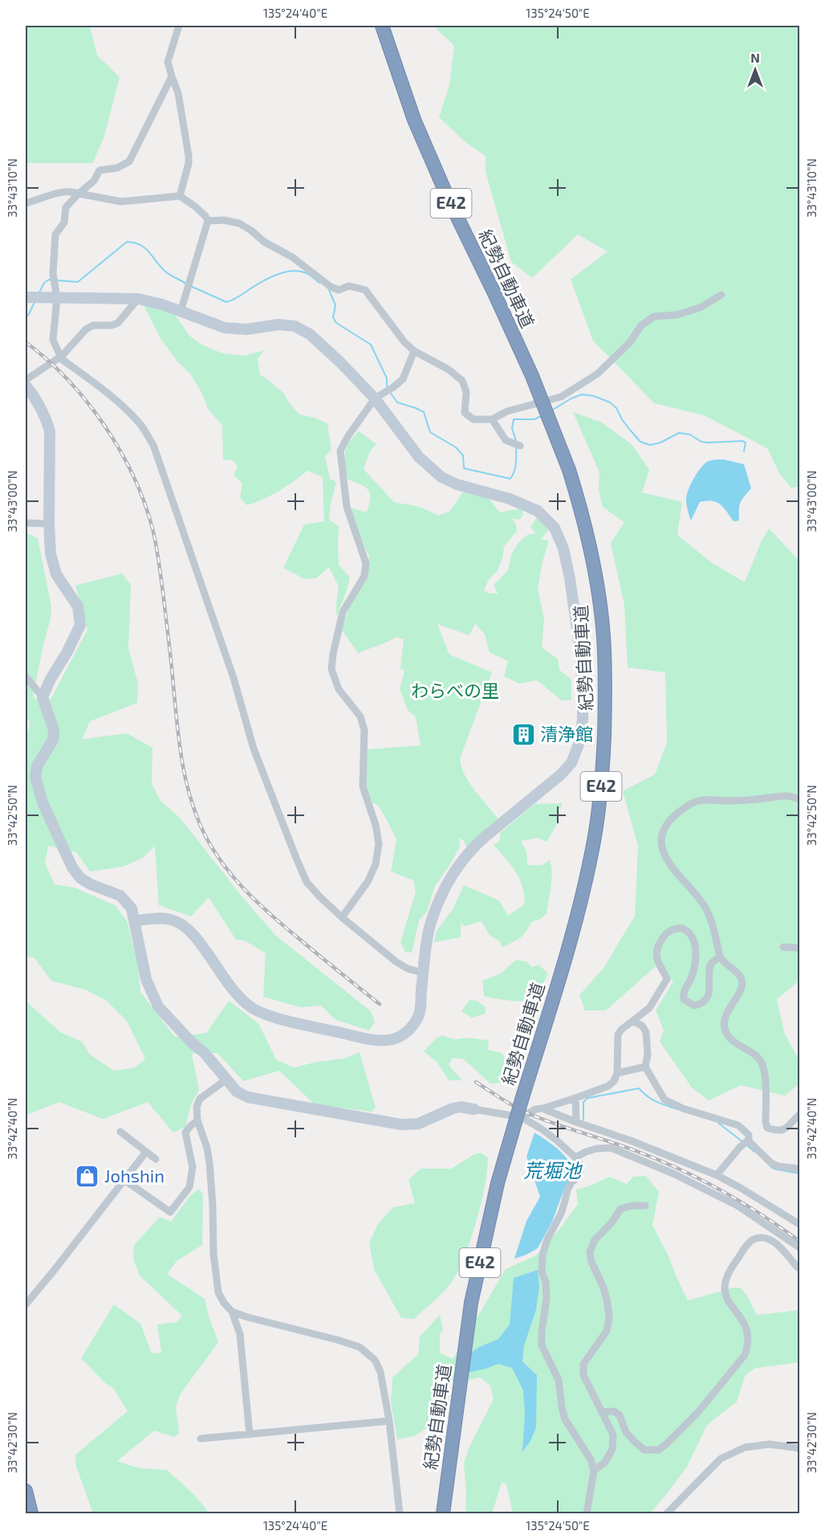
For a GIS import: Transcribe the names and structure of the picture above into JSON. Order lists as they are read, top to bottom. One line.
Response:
{"streets":{"highway":["E42","紀勢自動車道"]},"water":["荒堀池"],"parks":["わらべの里"],"places":{"building":["清浄館"],"shop":["Johshin"]},"north":"top","coordinates":["135°24'40\"E","135°24'50\"E","33°43'10\"N","33°43'00\"N","33°42'50\"N","33°42'40\"N","33°42'30\"N"]}
